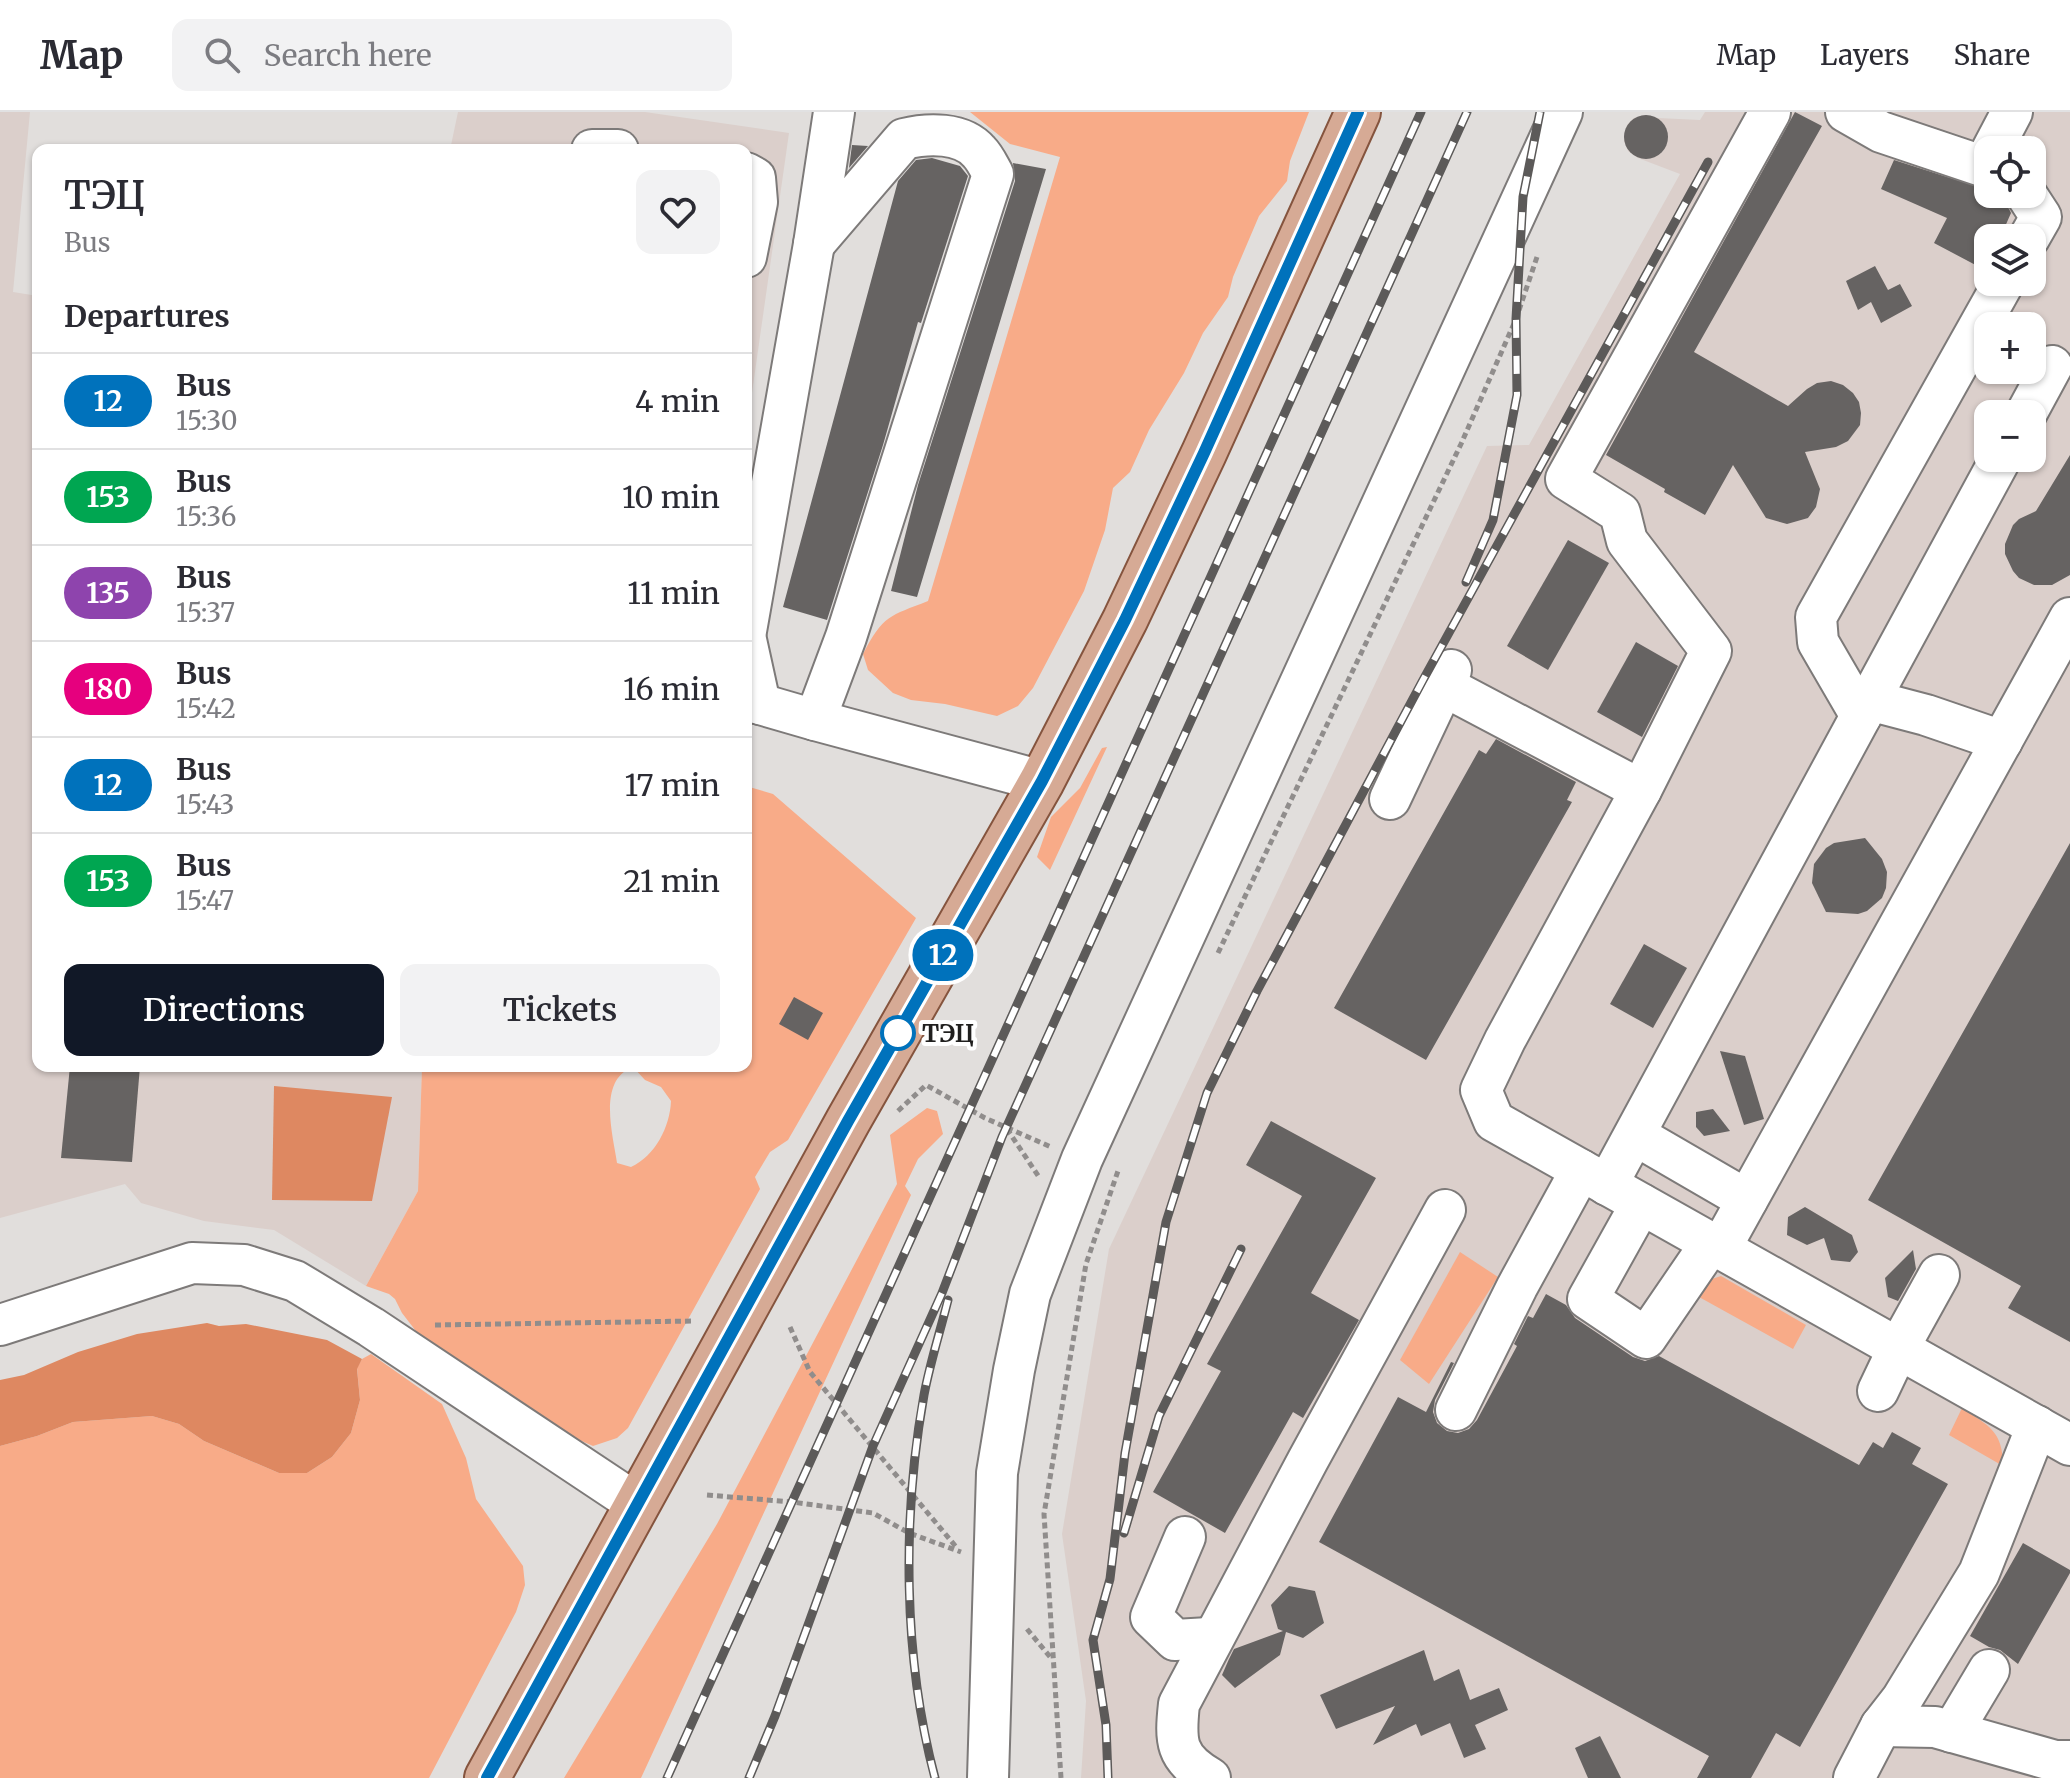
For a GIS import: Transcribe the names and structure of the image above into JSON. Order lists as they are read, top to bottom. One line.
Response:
{"places":["ТЭЦ"],"lines":["bus line 12"],"page":{"header":"Map","search":"Search here","nav":["Map","Layers","Share"],"on_map":"12","map_buttons":["+","−"],"heading":[["ТЭЦ","Bus"],"Departures"],"list":[{"mark":"12","name":"Bus","note":"15:30","value":"4 min"},{"mark":"153","name":"Bus","note":"15:36","value":"10 min"},{"mark":"135","name":"Bus","note":"15:37","value":"11 min"},{"mark":"180","name":"Bus","note":"15:42","value":"16 min"},{"mark":"12","name":"Bus","note":"15:43","value":"17 min"},{"mark":"153","name":"Bus","note":"15:47","value":"21 min"}],"buttons":["Directions","Tickets"]}}
